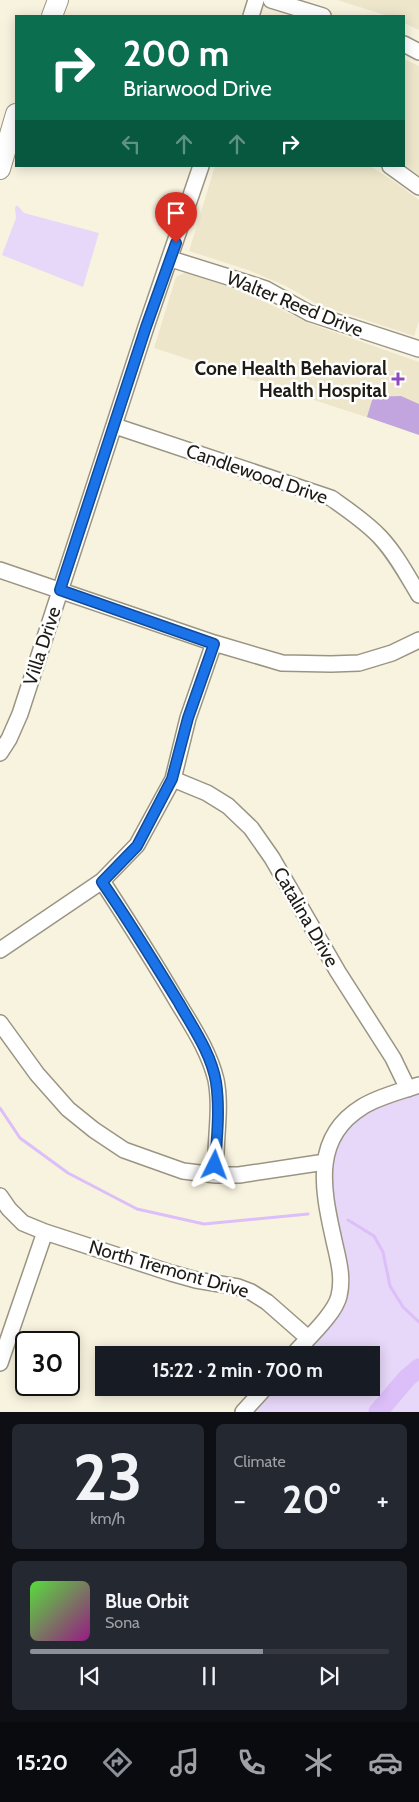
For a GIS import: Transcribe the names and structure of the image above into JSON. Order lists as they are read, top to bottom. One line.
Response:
{"streets":{"street":["Walter Reed Drive","Candlewood Drive","Villa Drive","Catalina Drive","North Tremont Drive"]},"crossings":[["Walter Reed Drive","Villa Drive"],["Candlewood Drive","Villa Drive"]],"places":{"health":["Cone Health Behavioral Health Hospital"]},"page":{"turn":["200 m","Briarwood Drive"],"limit":"30","trip":"15:22 · 2 min · 700 m","tile":[["23","km/h"],"Climate"],"heat":["−","20°","+"],"song":["Blue Orbit","Sona"],"tabs":"15:20"}}
